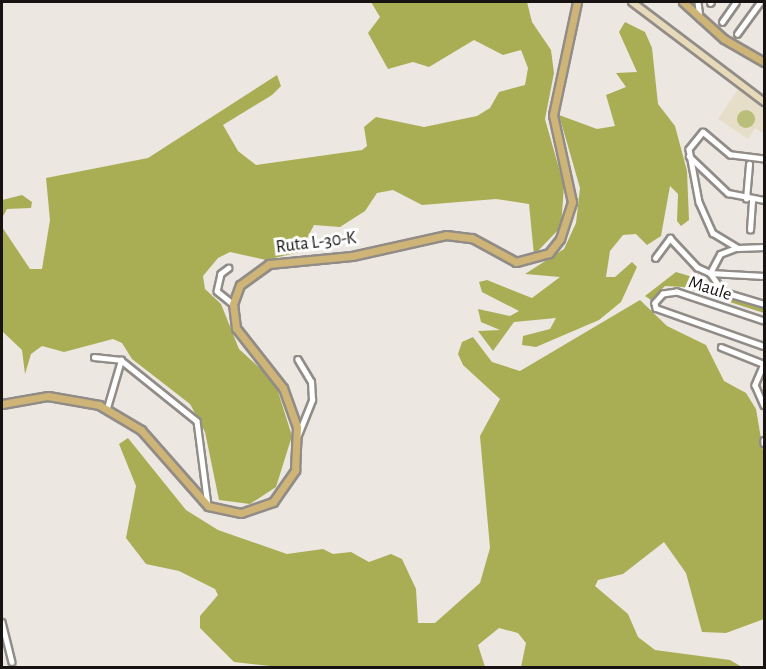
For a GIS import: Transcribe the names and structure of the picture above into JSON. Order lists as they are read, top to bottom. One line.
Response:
{"streets":{"main road":["Ruta L-30-K"],"street":["Maule"]}}
